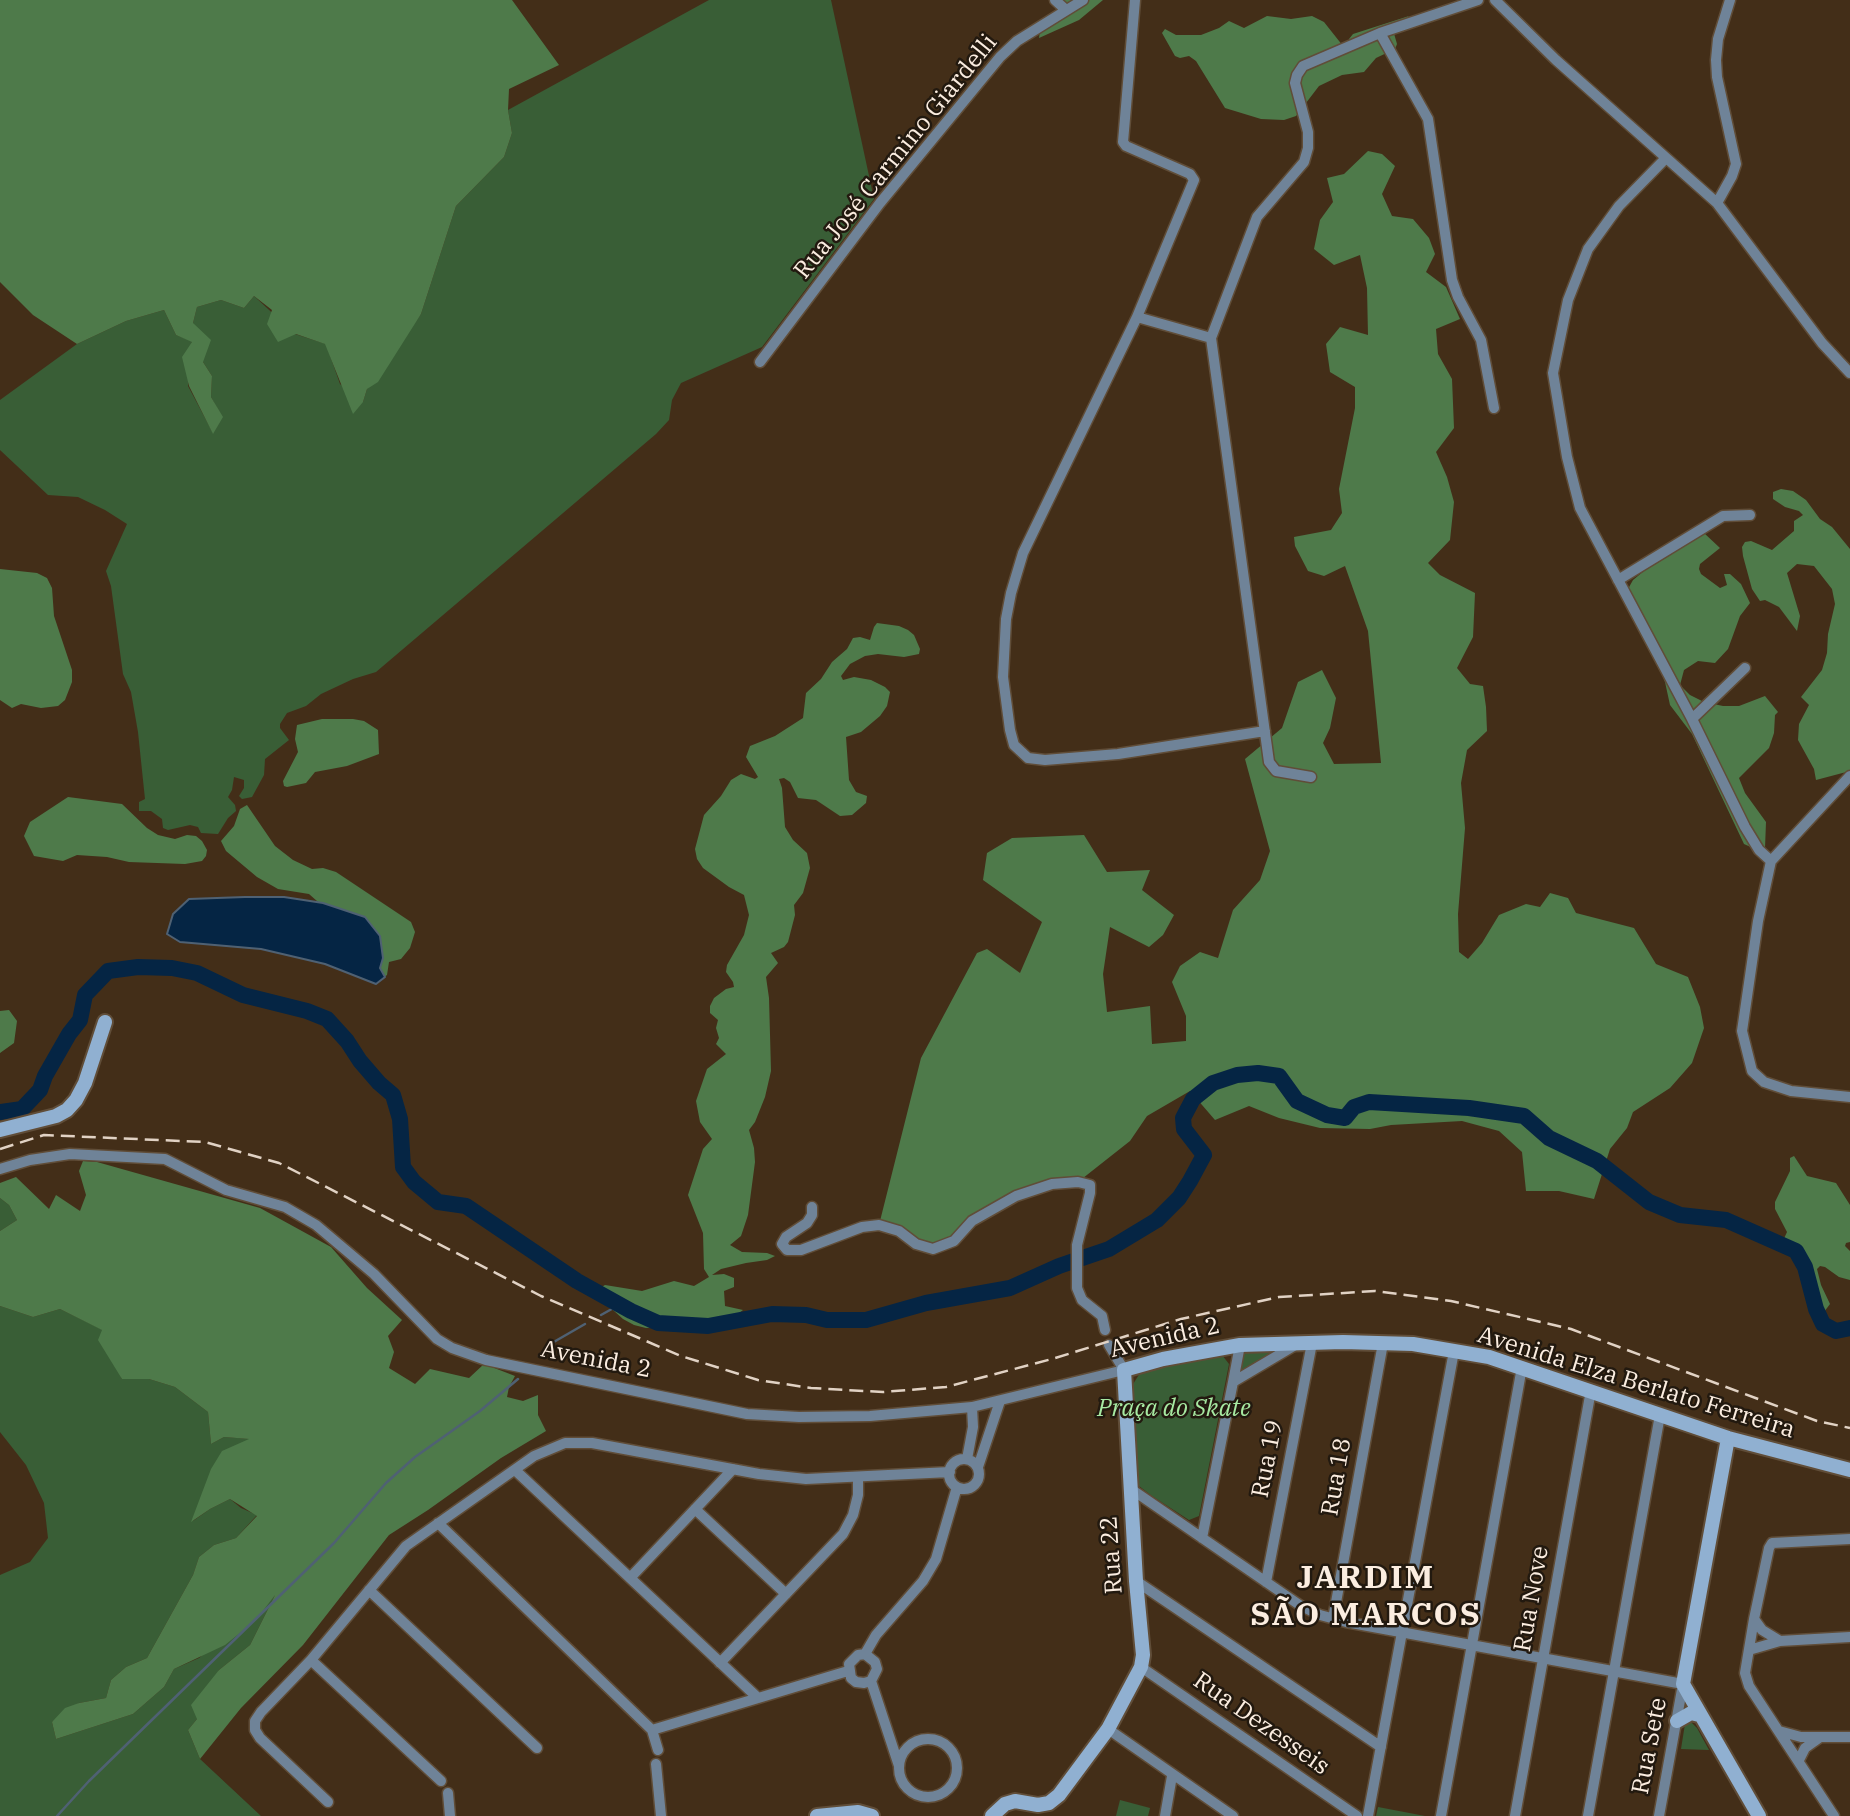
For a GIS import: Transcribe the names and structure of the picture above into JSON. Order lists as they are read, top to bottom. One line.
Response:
{"streets":{"street":["Rua José Carmino Giardelli","Avenida 2","Avenida Elza Berlato Ferreira","Rua 19","Rua 18","Rua 22","Rua Nove","Rua Dezesseis","Rua Sete"]},"crossings":[["Avenida 2","Avenida Elza Berlato Ferreira"],["Avenida 2","Rua 22"],["Avenida Elza Berlato Ferreira","Rua 19"],["Avenida Elza Berlato Ferreira","Rua 18"],["Avenida Elza Berlato Ferreira","Rua Nove"],["Rua 22","Rua Dezesseis"]],"districts":["JARDIM SÃO MARCOS"],"parks":["Praça do Skate"]}
